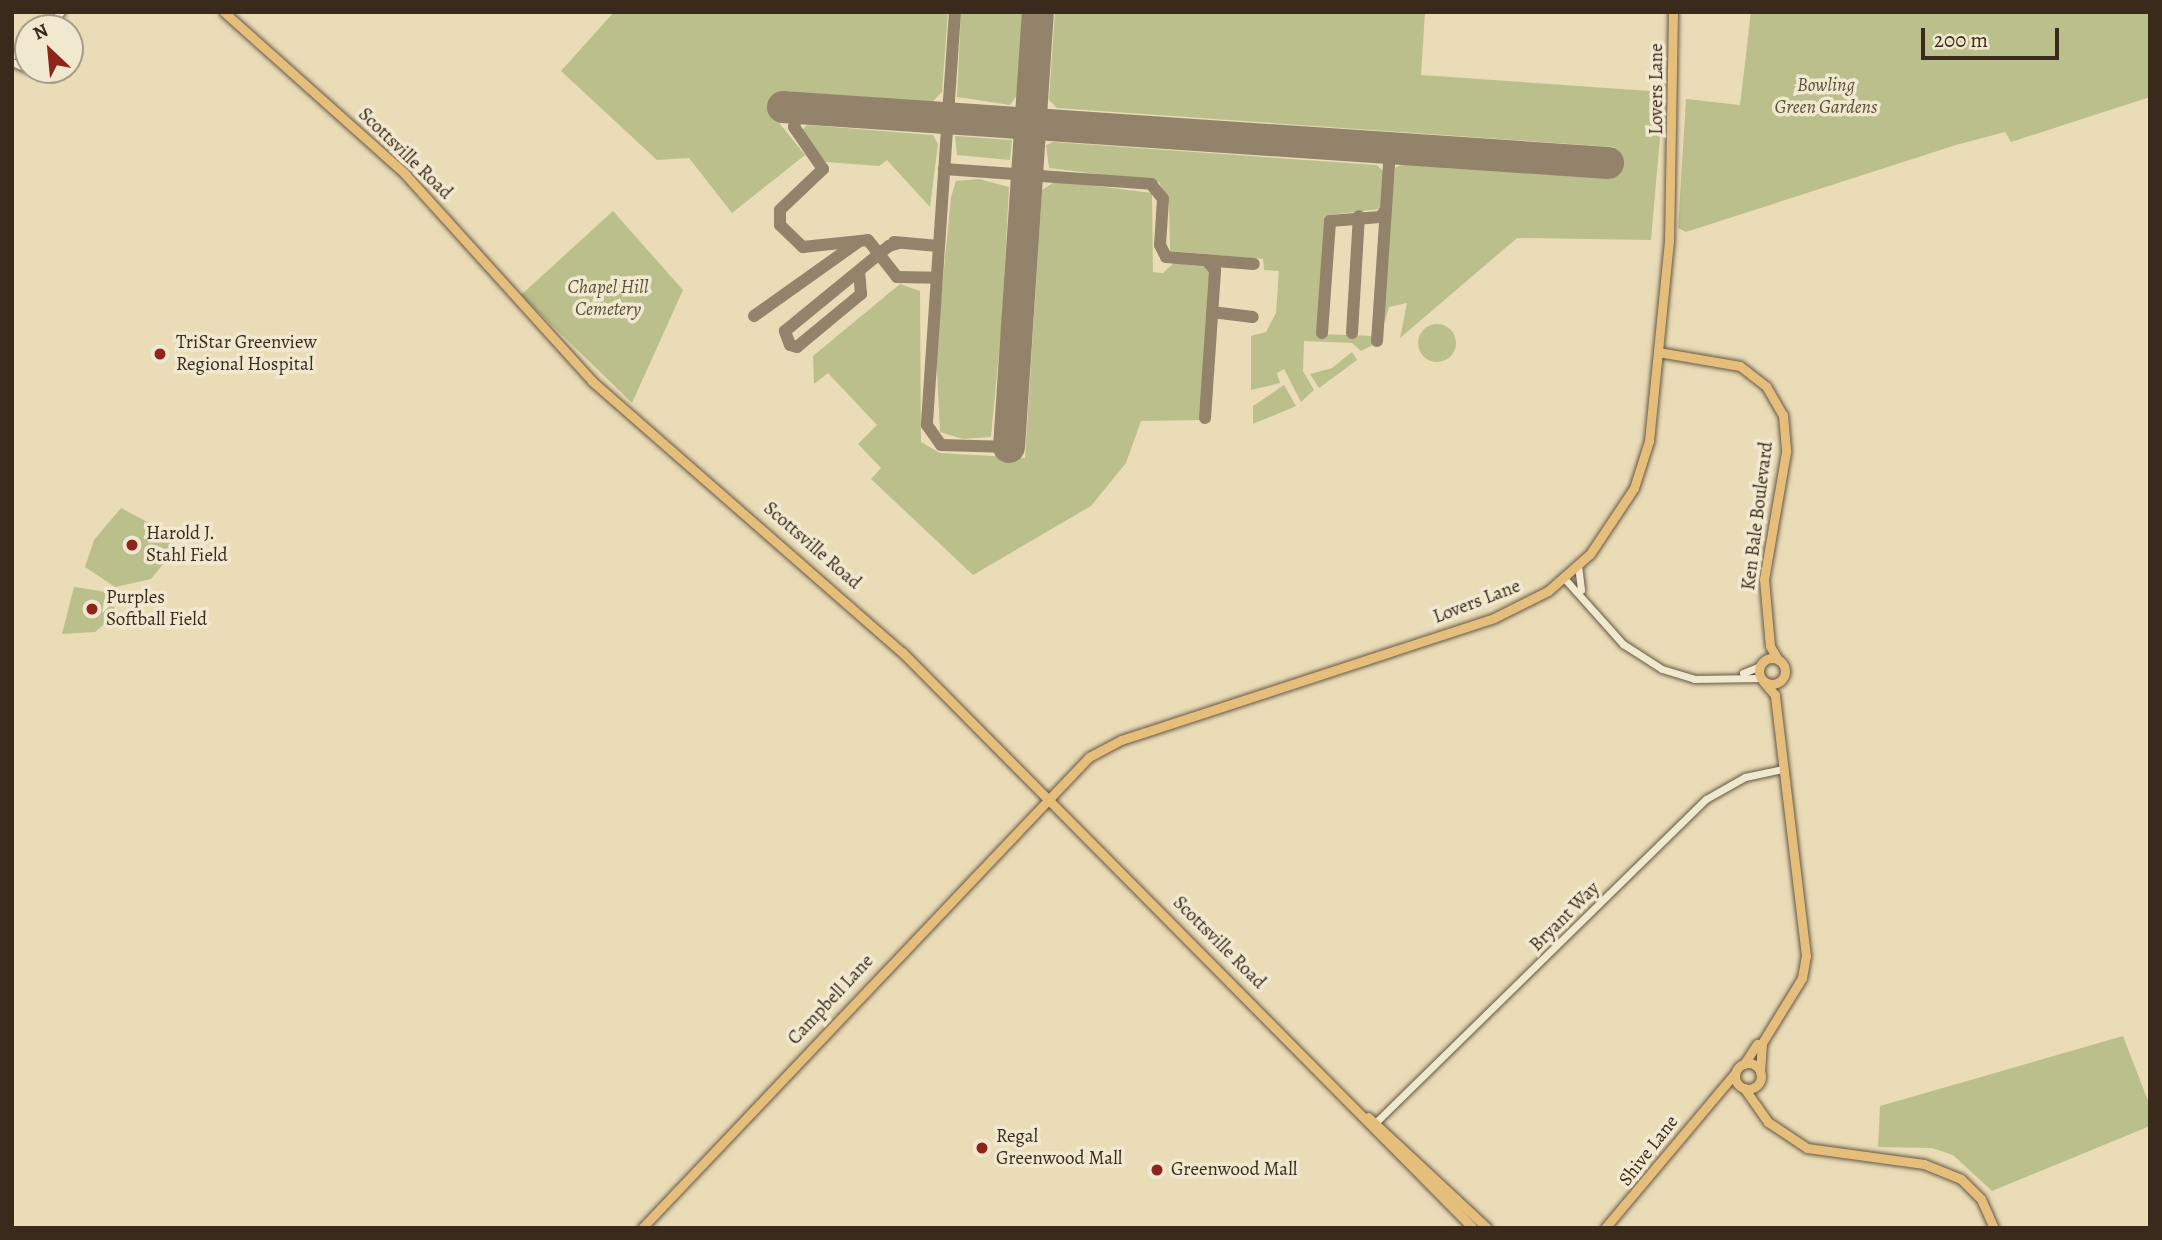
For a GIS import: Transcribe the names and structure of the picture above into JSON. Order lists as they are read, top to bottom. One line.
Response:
{"streets":{"main road":["Lovers Lane","Scottsville Road","Ken Bale Boulevard","Campbell Lane","Shive Lane"],"street":["Bryant Way"]},"crossings":[["Lovers Lane","Scottsville Road"],["Lovers Lane","Ken Bale Boulevard"],["Lovers Lane","Campbell Lane"],["Scottsville Road","Bryant Way"],["Scottsville Road","Campbell Lane"],["Ken Bale Boulevard","Bryant Way"],["Ken Bale Boulevard","Shive Lane"]],"parks":["Bowling Green Gardens","Chapel Hill Cemetery"],"places":["TriStar Greenview Regional Hospital","Harold J. Stahl Field","Purples Softball Field","Regal Greenwood Mall","Greenwood Mall"],"scale_bar":"200 m","north":"top left"}
